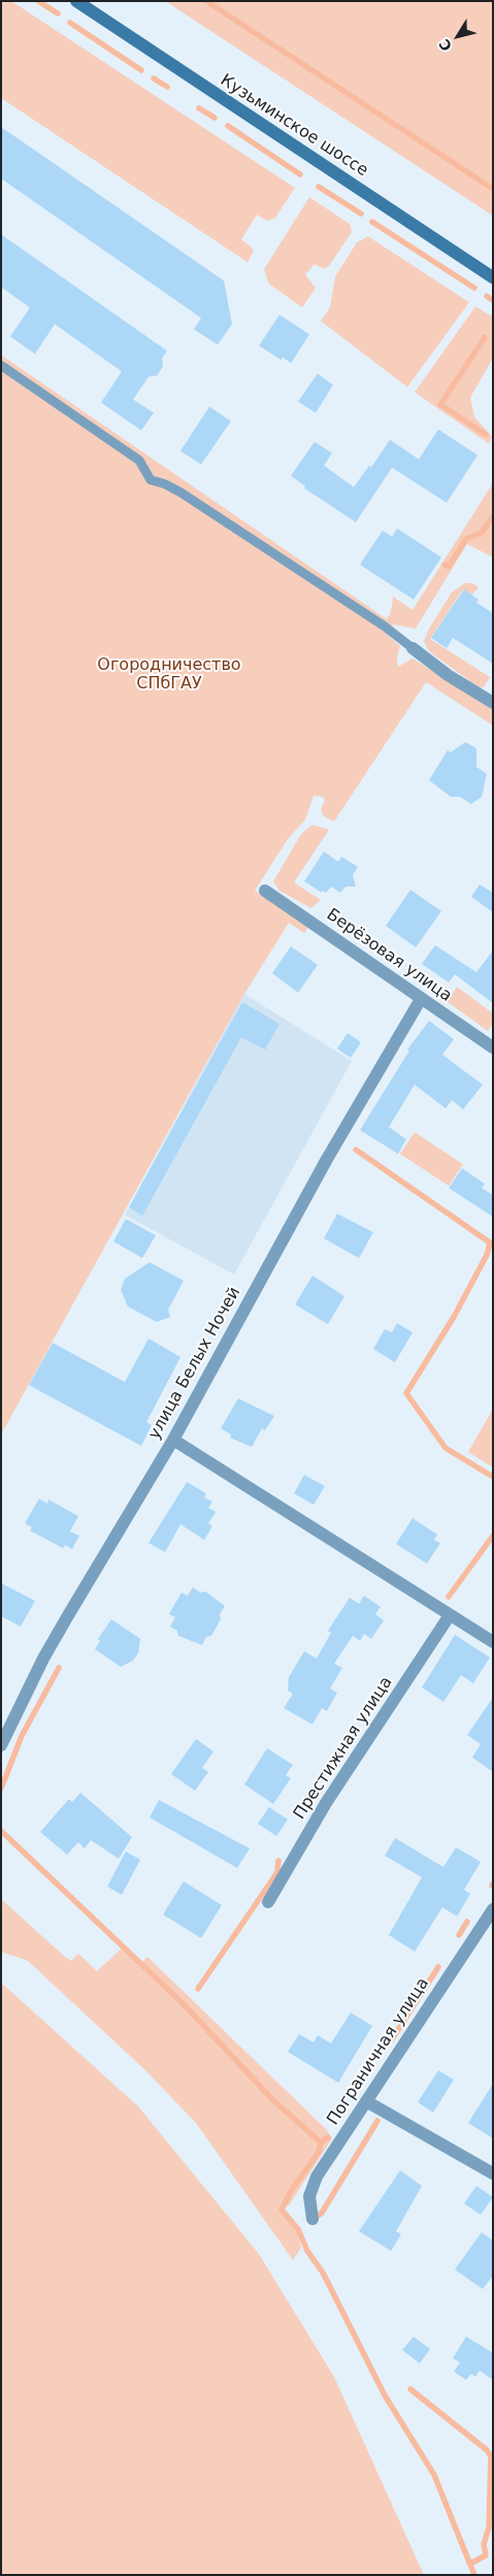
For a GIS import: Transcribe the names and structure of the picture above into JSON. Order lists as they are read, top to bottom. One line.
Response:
{"streets":{"main road":["Кузьминское шоссе"],"street":["Берёзовая улица","улица Белых Ночей","Престижная улица","Пограничная улица"]},"crossings":[["Берёзовая улица","улица Белых Ночей"]],"parks":["Огородничество СПбГАУ"],"north":"bottom left"}
